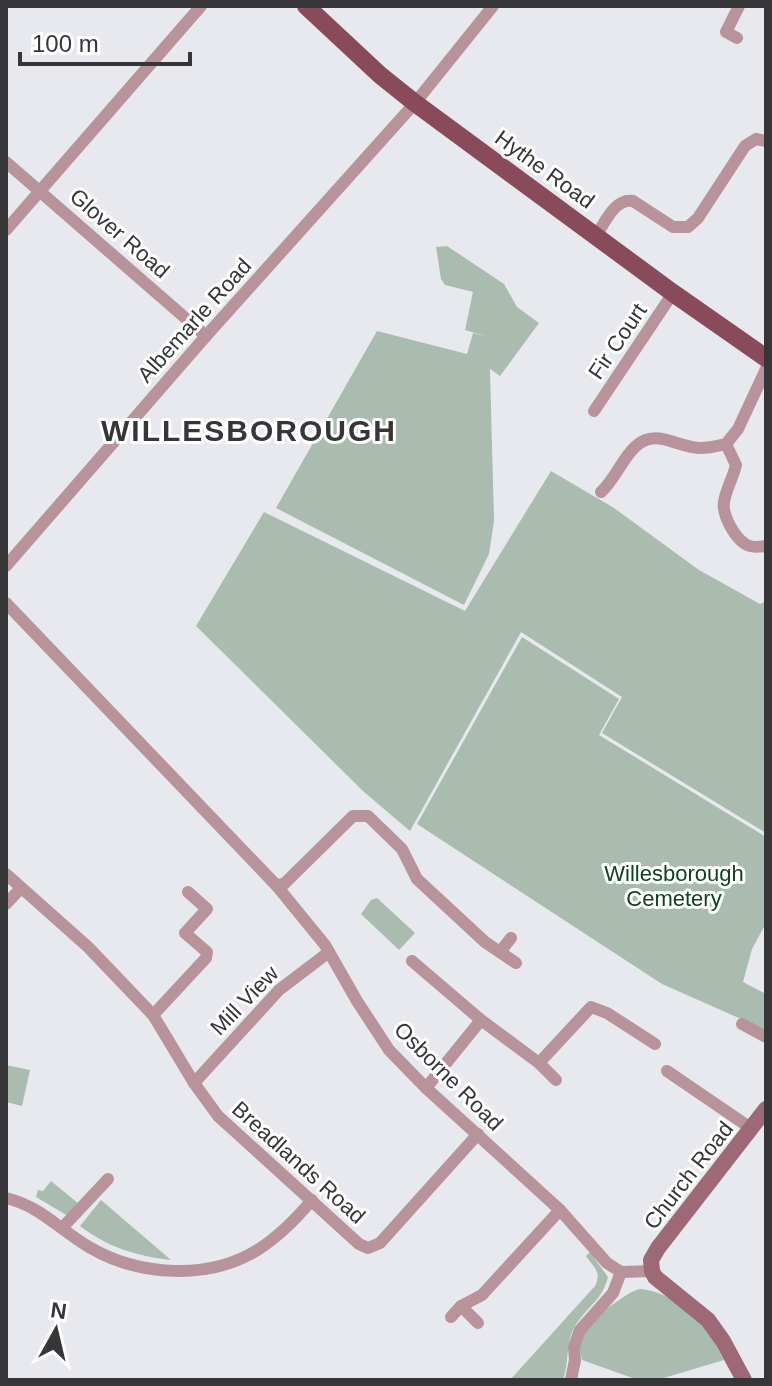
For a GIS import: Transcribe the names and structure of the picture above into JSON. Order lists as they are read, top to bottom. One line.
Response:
{"streets":{"main road":["Hythe Road"],"street":["Glover Road","Albemarle Road","Fir Court","Mill View","Osborne Road","Breadlands Road","Church Road"]},"crossings":[["Hythe Road","Albemarle Road"],["Hythe Road","Fir Court"],["Glover Road","Albemarle Road"],["Mill View","Osborne Road"],["Mill View","Breadlands Road"],["Osborne Road","Breadlands Road"]],"districts":["WILLESBOROUGH"],"parks":["Willesborough Cemetery"],"scale_bar":"100 m","north":"top"}
